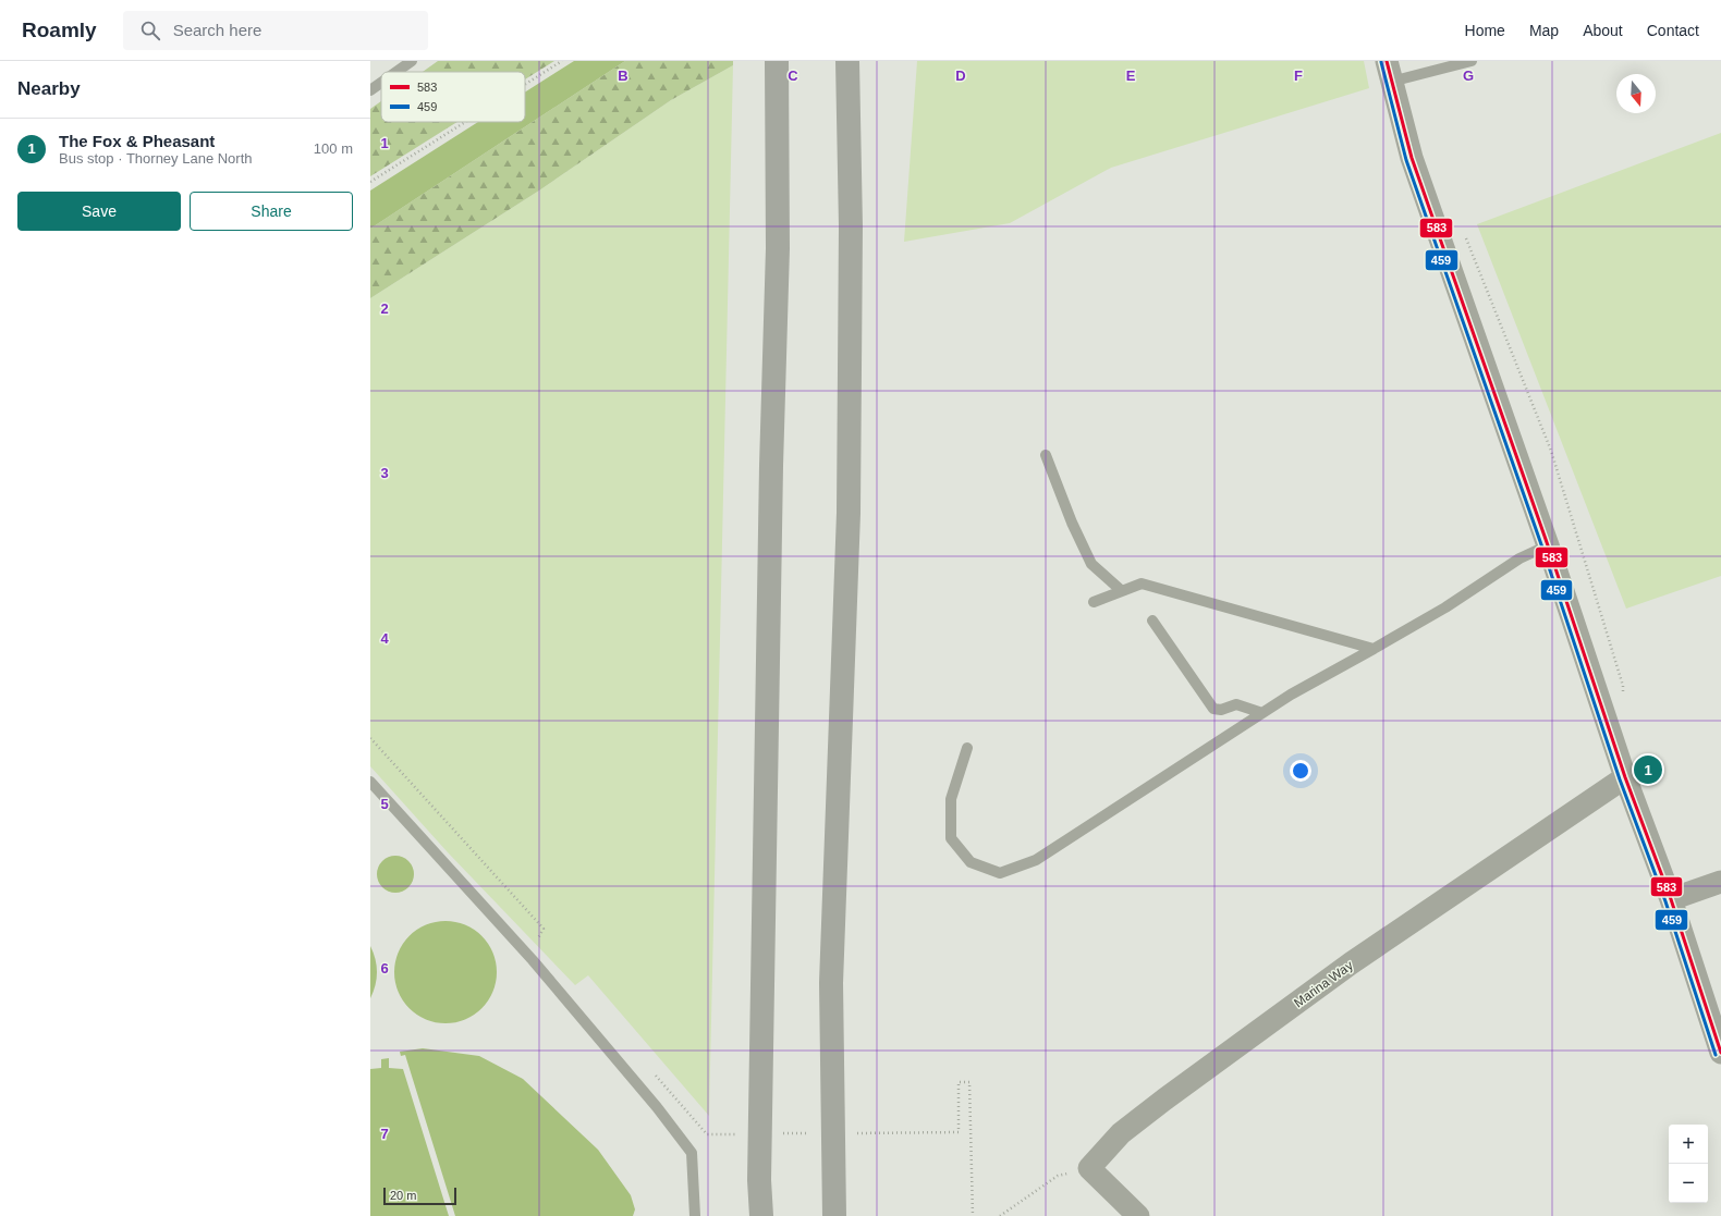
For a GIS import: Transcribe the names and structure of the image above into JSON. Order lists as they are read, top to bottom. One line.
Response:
{"streets":{"street":["Marina Way"]},"lines":["transit line 583","transit line 459"],"legend":["583","459"],"scale_bar":"20 m","north":"bottom","page":{"header":"Roamly","search":"Search here","nav":["Home","Map","About","Contact"],"heading":"Nearby","list":[{"mark":"1","name":"The Fox & Pheasant","note":"Bus stop · Thorney Lane North","value":"100 m"}],"buttons":["Save","Share"],"pins":"1","map_buttons":["+","−"],"scale":"20 m"},"grid":{"columns":["B","C","D","E","F","G"],"rows":["1","2","3","4","5","6","7"]}}
